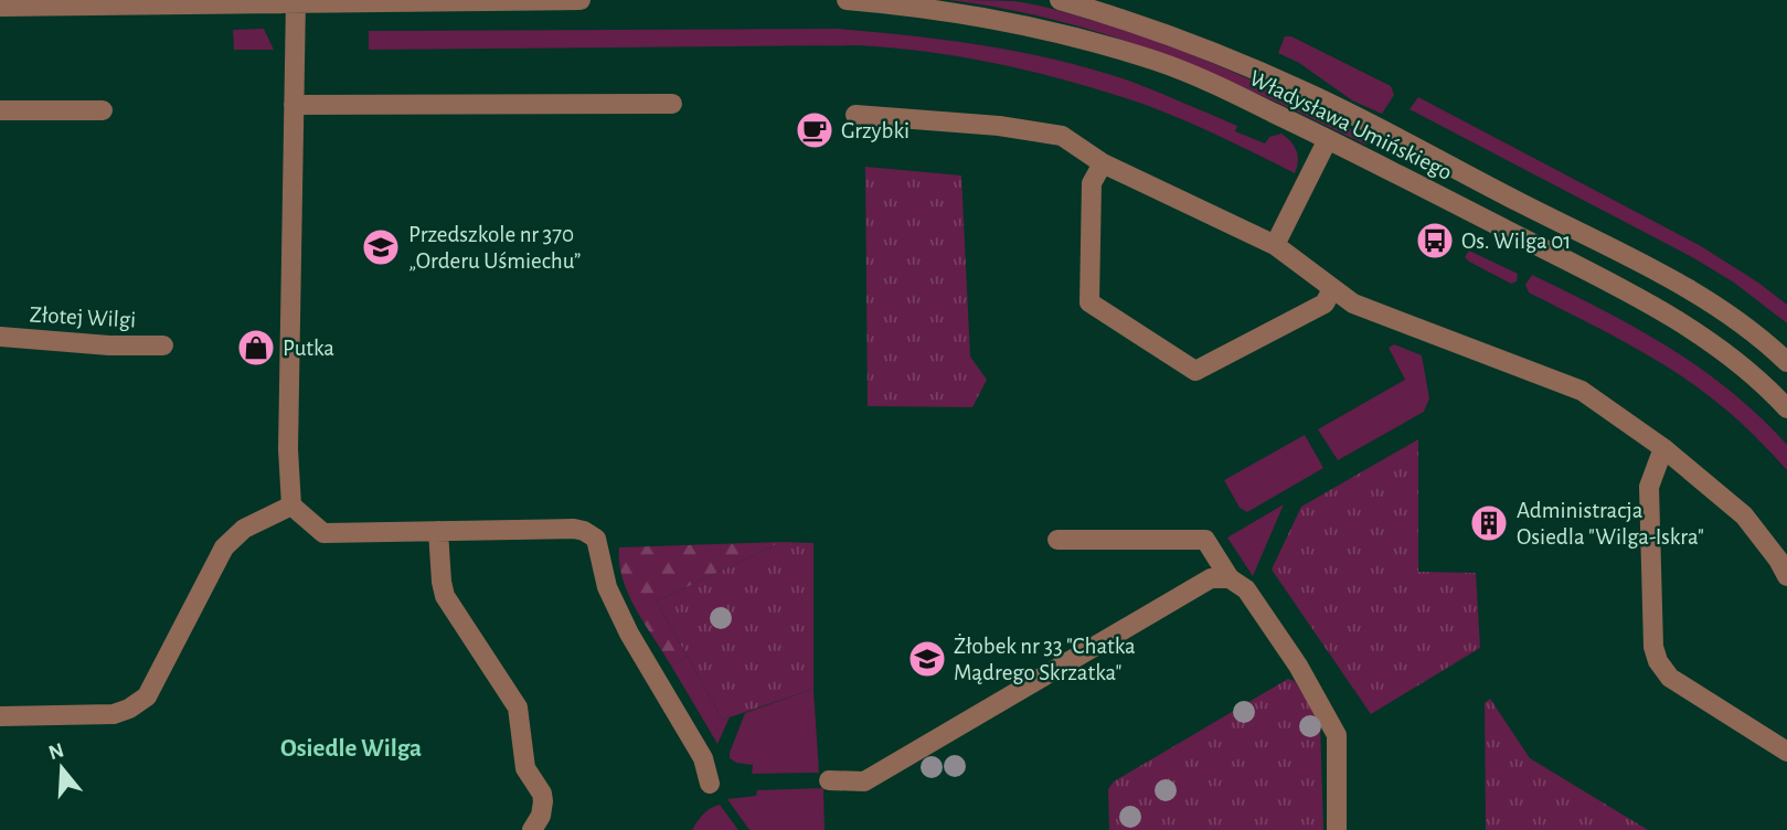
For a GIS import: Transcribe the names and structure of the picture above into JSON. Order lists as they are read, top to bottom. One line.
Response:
{"streets":{"street":["Władysława Umińskiego","Złotej Wilgi"]},"districts":["Osiedle Wilga"],"places":{"cafe":["Grzybki"],"bus stop":["Os. Wilga 01"],"school or university":["Przedszkole nr 370 „Orderu Uśmiechu”","Żłobek nr 33 \"Chatka Mądrego Skrzatka\""],"shop":["Putka"],"building":["Administracja Osiedla \"Wilga-Iskra\""]},"north":"top"}
